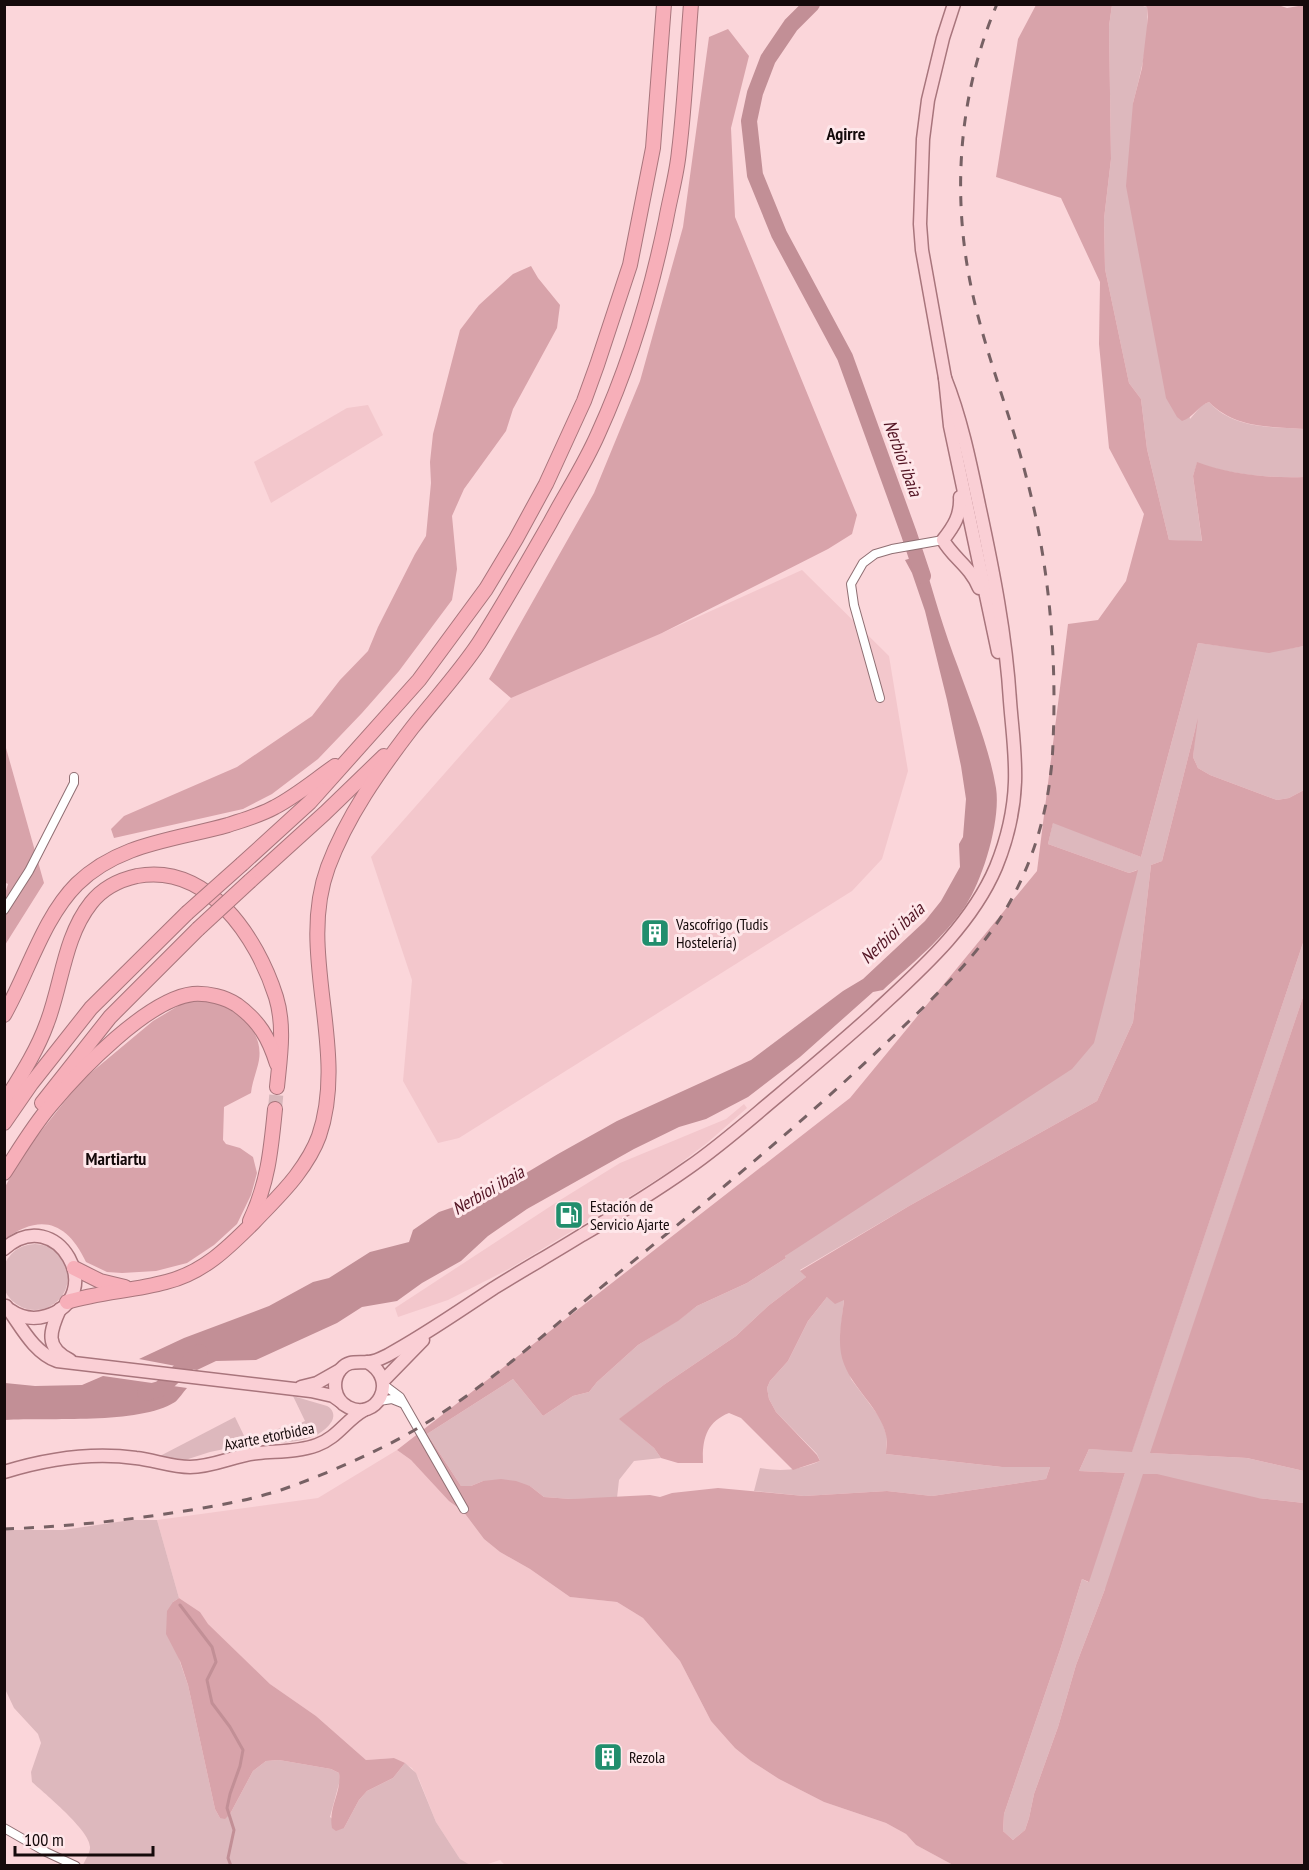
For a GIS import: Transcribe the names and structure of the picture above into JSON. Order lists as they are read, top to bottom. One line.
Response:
{"streets":{"main road":["Axarte etorbidea"]},"districts":["Agirre","Martiartu"],"water":["Nerbioi ibaia"],"places":{"building":["Vascofrigo (Tudis Hostelería)","Rezola"],"fuel station":["Estación de Servicio Ajarte"]},"scale_bar":"100 m"}
